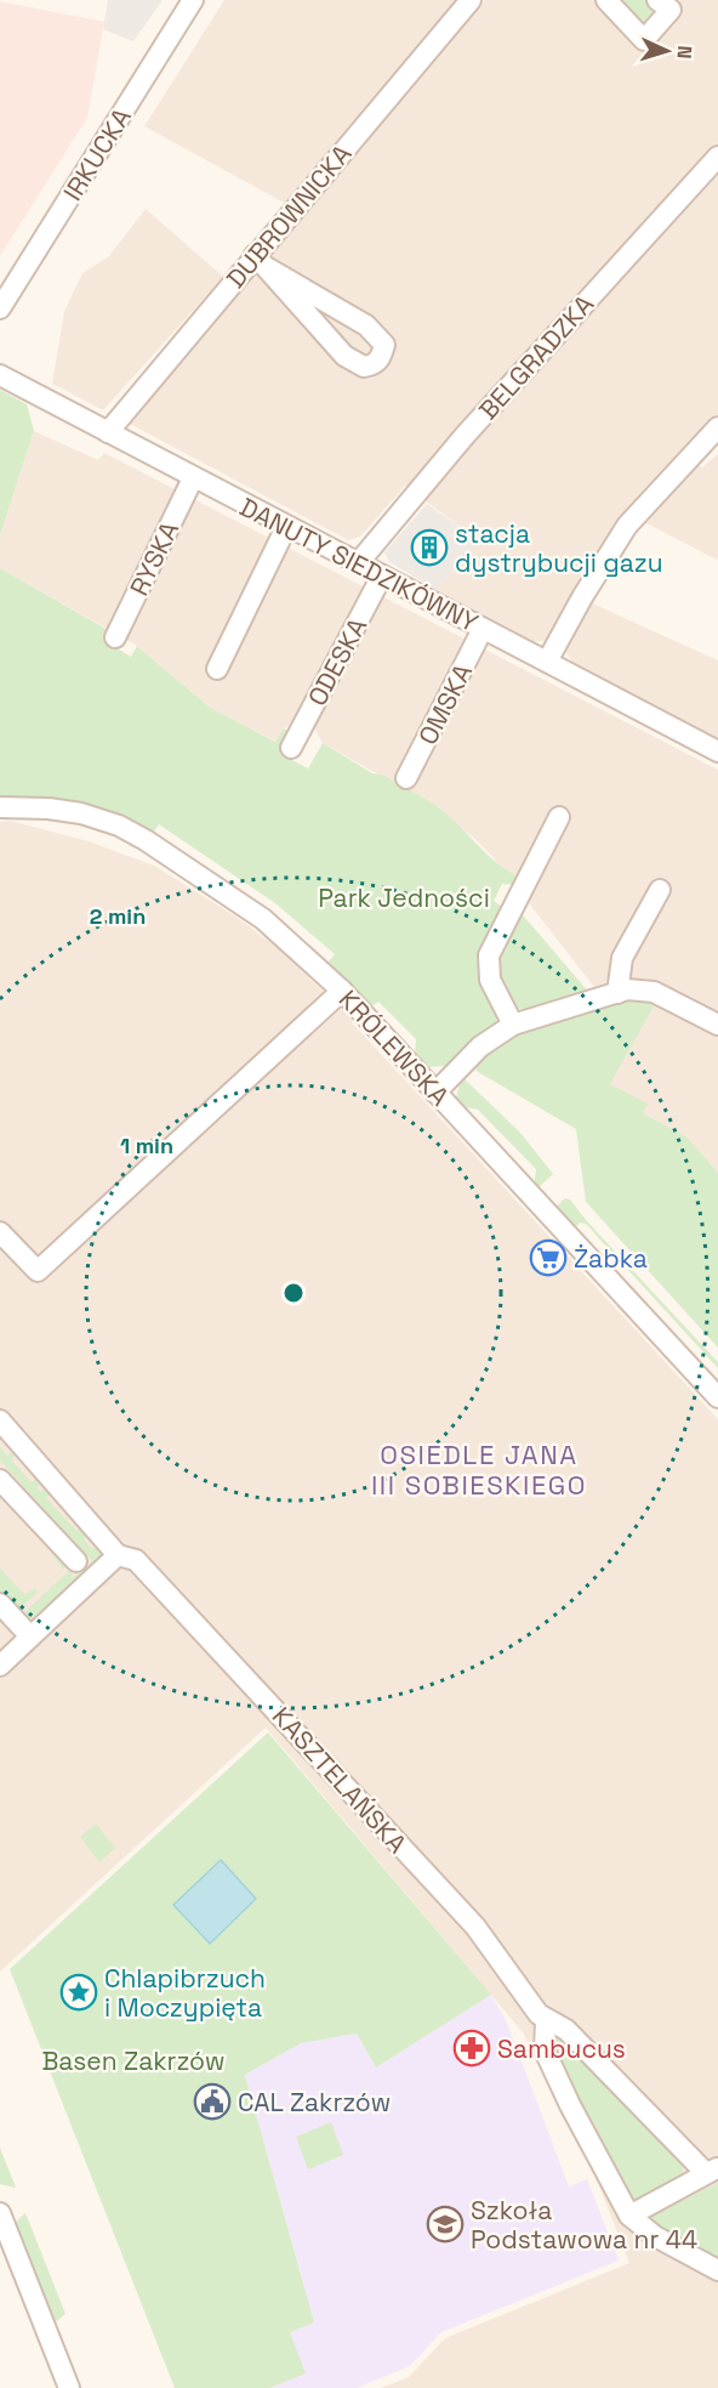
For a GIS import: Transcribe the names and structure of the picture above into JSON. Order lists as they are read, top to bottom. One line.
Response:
{"streets":{"street":["IRKUCKA","DUBROWNICKA","BELGRADZKA","RYSKA","DANUTY SIEDZIKÓWNY","ODESKA","OMSKA","KRÓLEWSKA","KASZTELAŃSKA"]},"crossings":[["DUBROWNICKA","DANUTY SIEDZIKÓWNY"],["BELGRADZKA","DANUTY SIEDZIKÓWNY"],["RYSKA","DANUTY SIEDZIKÓWNY"],["DANUTY SIEDZIKÓWNY","ODESKA"],["DANUTY SIEDZIKÓWNY","OMSKA"]],"districts":["OSIEDLE JANA III SOBIESKIEGO"],"parks":["Park Jedności","Basen Zakrzów"],"places":{"building":["stacja dystrybucji gazu"],"supermarket":["Żabka"],"place":["Chlapibrzuch i Moczypięta"],"pharmacy":["Sambucus"],"public building":["CAL Zakrzów"],"school or university":["Szkoła Podstawowa nr 44"]},"north":"right","rings":["2 min","1 min"]}
